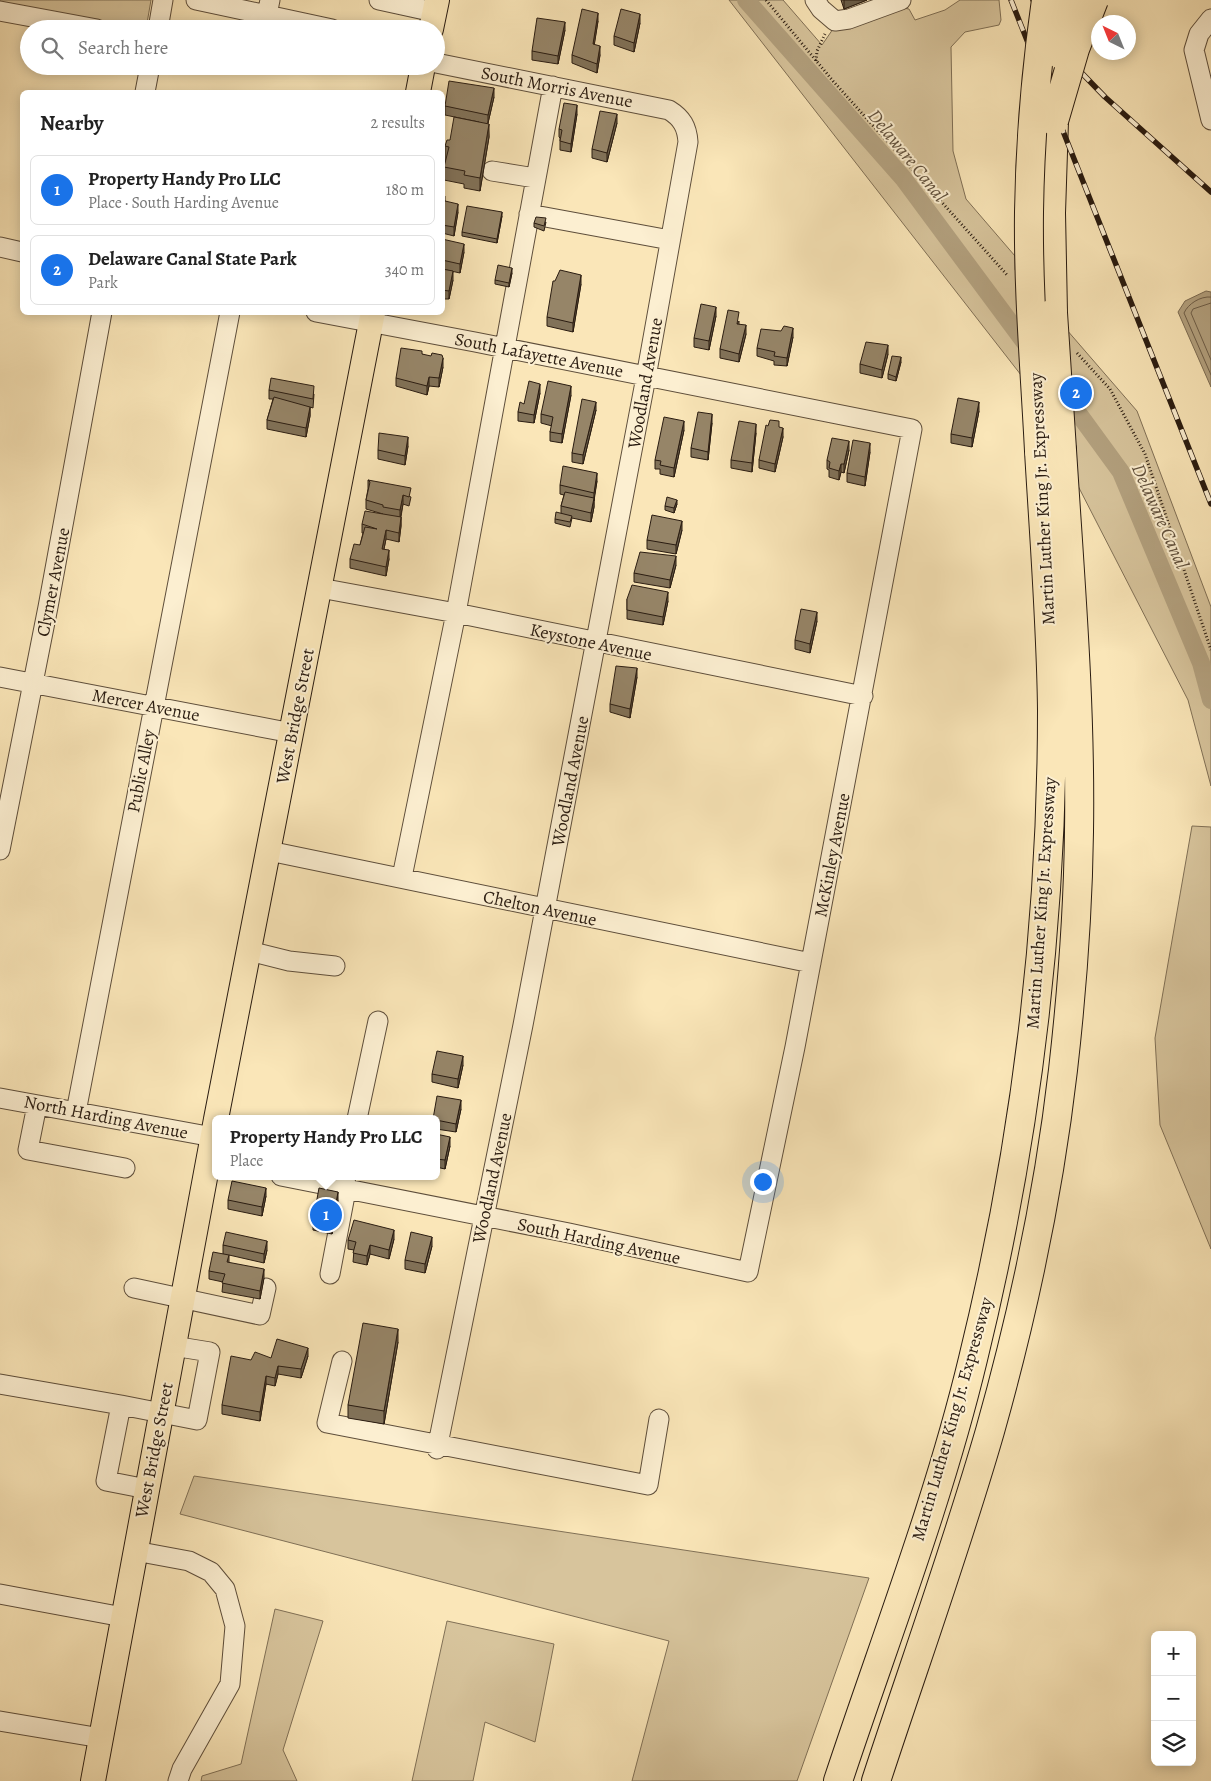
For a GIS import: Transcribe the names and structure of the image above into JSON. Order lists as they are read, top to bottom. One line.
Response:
{"streets":{"highway":["Martin Luther King Jr. Expressway"],"main road":["West Bridge Street"],"street":["South Morris Avenue","South Lafayette Avenue","Woodland Avenue","Clymer Avenue","Keystone Avenue","Mercer Avenue","Public Alley","McKinley Avenue","Chelton Avenue","North Harding Avenue","South Harding Avenue"]},"crossings":[["South Morris Avenue","Woodland Avenue"],["South Lafayette Avenue","Woodland Avenue"],["South Lafayette Avenue","West Bridge Street"],["South Lafayette Avenue","McKinley Avenue"],["Woodland Avenue","Keystone Avenue"],["Woodland Avenue","Chelton Avenue"],["Woodland Avenue","South Harding Avenue"],["Clymer Avenue","Mercer Avenue"],["Keystone Avenue","West Bridge Street"],["Keystone Avenue","McKinley Avenue"],["Mercer Avenue","West Bridge Street"],["Mercer Avenue","Public Alley"],["West Bridge Street","Chelton Avenue"],["Public Alley","North Harding Avenue"],["McKinley Avenue","Chelton Avenue"],["McKinley Avenue","South Harding Avenue"]],"water":["Delaware Canal"],"north":"top left","page":{"search":"Search here","heading":["Nearby","2 results"],"list":[{"mark":"1","name":"Property Handy Pro LLC","note":"Place · South Harding Avenue","value":"180 m"},{"mark":"2","name":"Delaware Canal State Park","note":"Park","value":"340 m"}],"pins":["2","1"],"popup":["Property Handy Pro LLC","Place"],"map_buttons":["+","−"]}}
